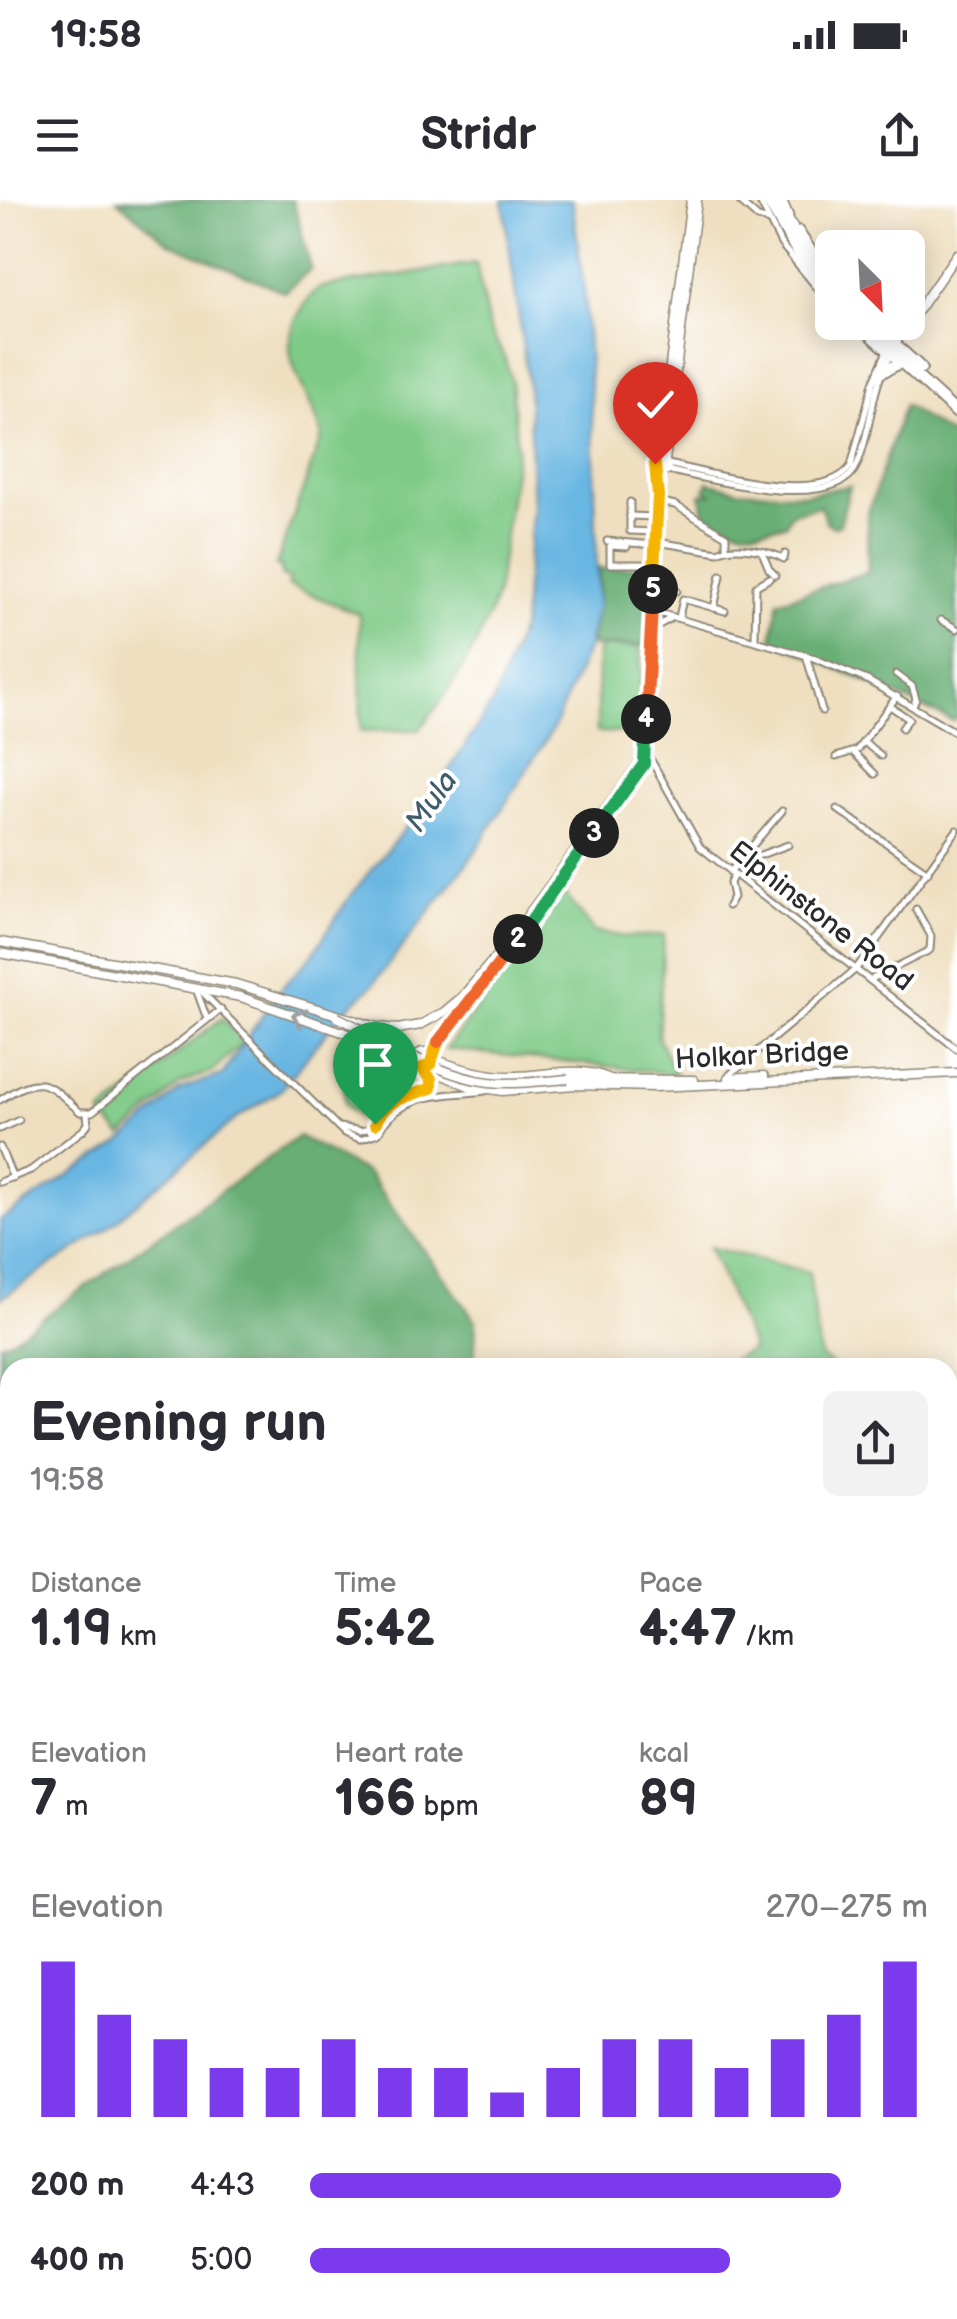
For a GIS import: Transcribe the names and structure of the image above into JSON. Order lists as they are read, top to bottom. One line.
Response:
{"streets":{"main road":["Holkar Bridge"],"street":["Elphinstone Road"]},"water":["Mula"],"north":"bottom right","page":{"status":"19:58","header":"Stridr","pins":["5","4","3","2"],"heading":["Evening run","19:58"],"stats":[["Distance","1.19 km"],["Time","5:42"],["Pace","4:47 /km"],["Elevation","7 m"],["Heart rate","166 bpm"],["kcal","89"]],"chart":["Elevation","270–275 m"],"list":[{"name":"200 m","note":"4:43"},{"name":"400 m","note":"5:00"}]}}
